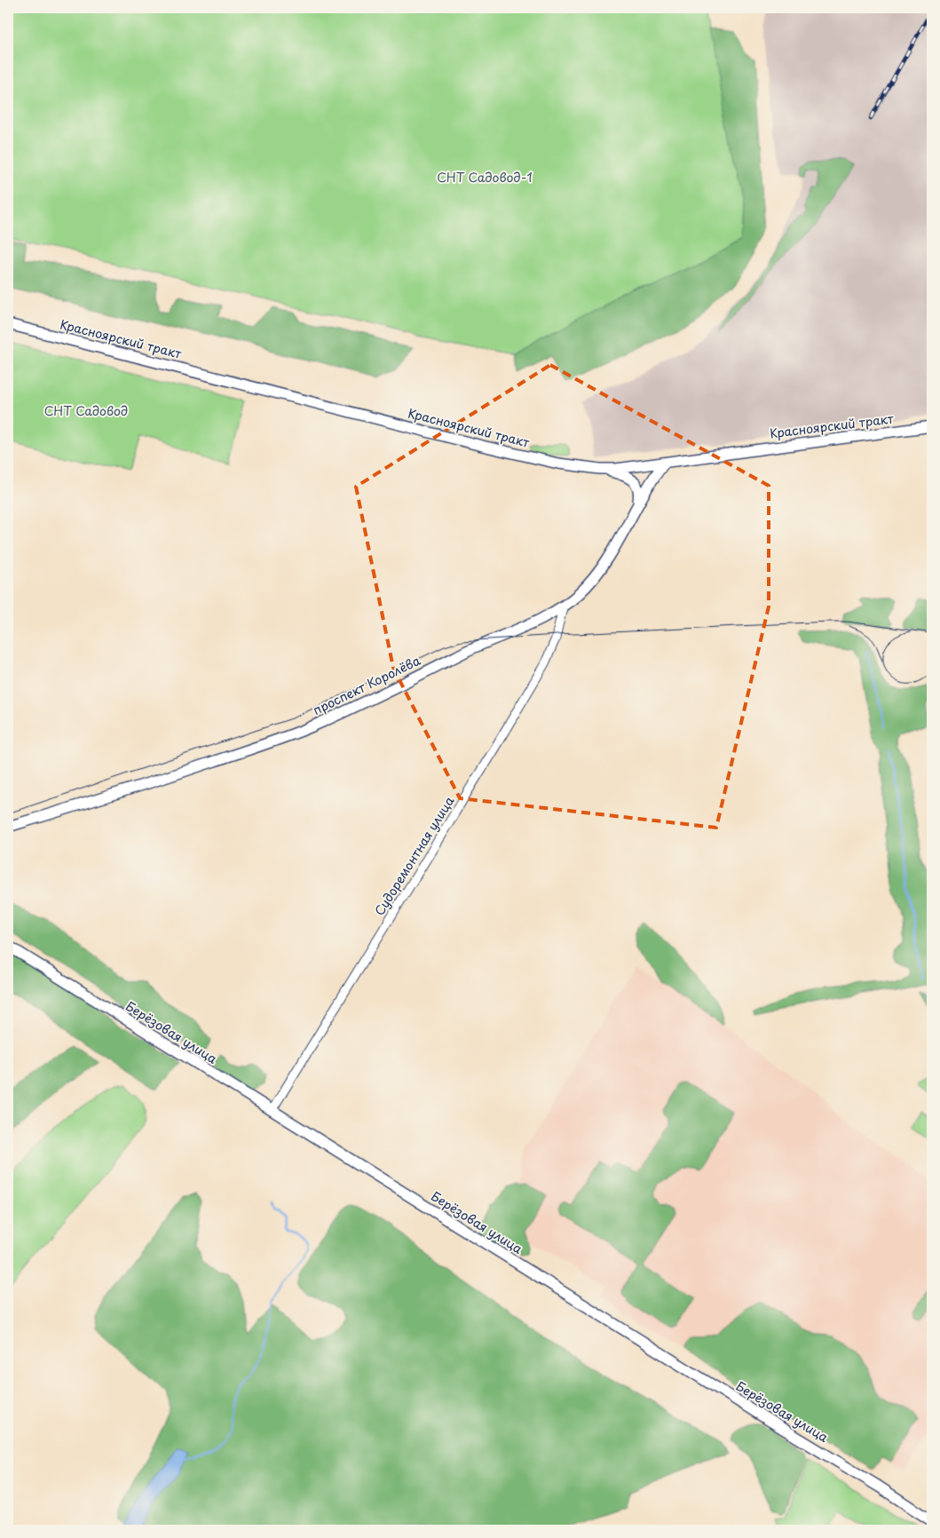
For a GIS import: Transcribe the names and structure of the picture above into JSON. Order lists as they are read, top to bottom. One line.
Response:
{"streets":{"main road":["Красноярский тракт","проспект Королёва","Берёзовая улица"],"street":["Судоремонтная улица"]},"crossings":[["Красноярский тракт","проспект Королёва"],["проспект Королёва","Судоремонтная улица"],["Судоремонтная улица","Берёзовая улица"]],"parks":["СНТ Садовод-1","СНТ Садовод"]}
